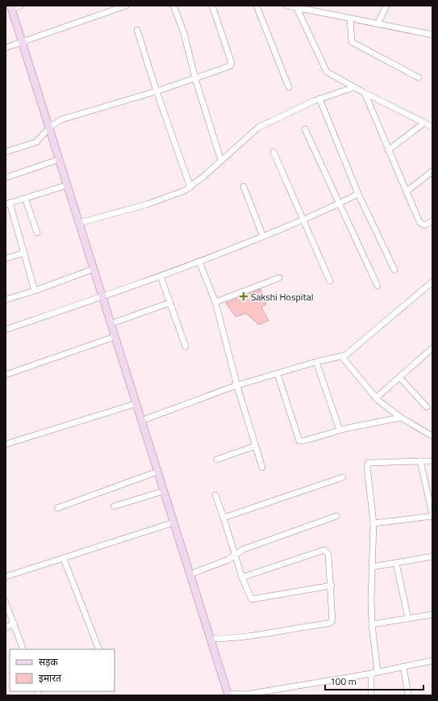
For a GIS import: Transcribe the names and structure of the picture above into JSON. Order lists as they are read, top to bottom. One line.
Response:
{"places":{"health":["Sakshi Hospital"]},"legend":["सड़क","इमारत"],"scale_bar":"100 m"}
